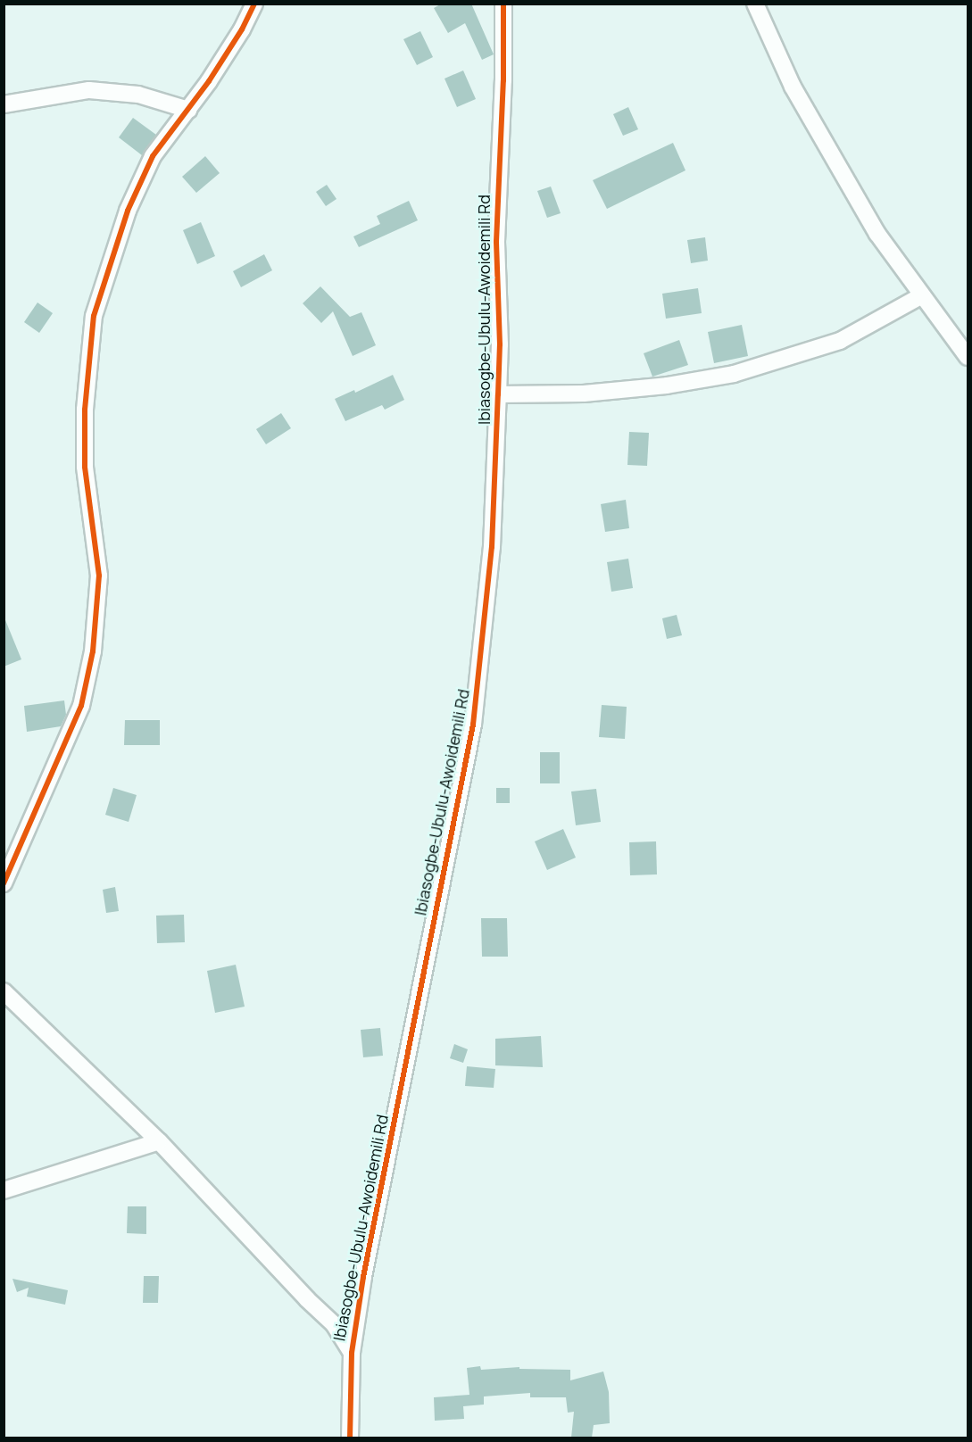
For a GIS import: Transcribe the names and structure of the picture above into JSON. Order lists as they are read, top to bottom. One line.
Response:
{"streets":{"street":["Ibiasogbe-Ubulu-Awoidemili Rd"]}}
